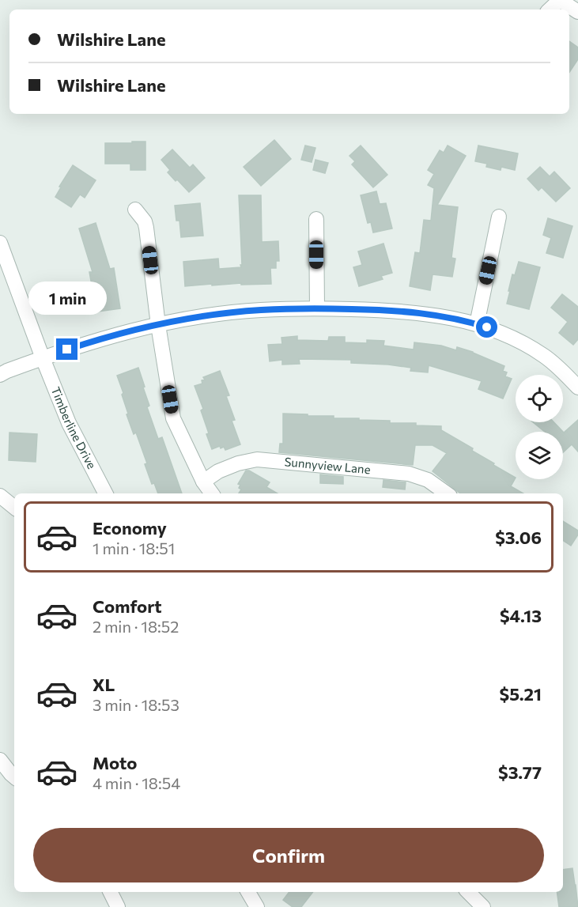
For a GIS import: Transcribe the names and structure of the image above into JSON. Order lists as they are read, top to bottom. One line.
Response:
{"streets":{"street":["Timberline Drive","Sunnyview Lane"]},"page":{"banner":["Wilshire Lane","Wilshire Lane"],"bubble":"1 min","list":[{"name":"Economy","note":"1 min · 18:51","value":"$3.06"},{"name":"Comfort","note":"2 min · 18:52","value":"$4.13"},{"name":"XL","note":"3 min · 18:53","value":"$5.21"},{"name":"Moto","note":"4 min · 18:54","value":"$3.77"}],"buttons":"Confirm"}}
